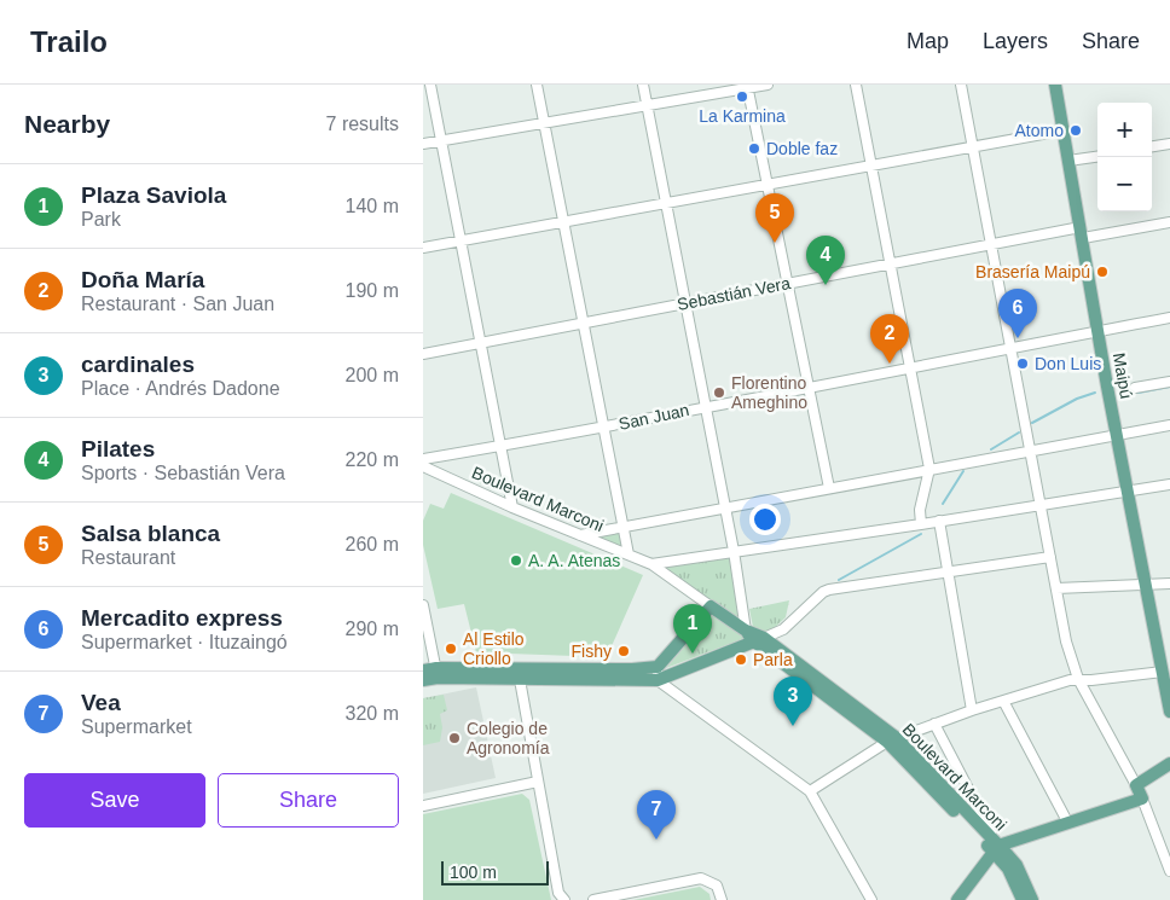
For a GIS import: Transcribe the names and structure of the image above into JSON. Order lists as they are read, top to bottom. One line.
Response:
{"streets":{"main road":["Maipú","Boulevard Marconi"],"street":["Sebastián Vera","San Juan"]},"crossings":[["Sebastián Vera","Maipú"],["Maipú","San Juan"]],"places":["La Karmina","Atomo","Doble faz","Brasería Maipú","Don Luis","Florentino Ameghino","A. A. Atenas","Al Estilo Criollo","Fishy","Parla","Colegio de Agronomía"],"scale_bar":"100 m","page":{"header":"Trailo","nav":["Map","Layers","Share"],"heading":["Nearby","7 results"],"map_buttons":["+","−"],"list":[{"mark":"1","name":"Plaza Saviola","note":"Park","value":"140 m"},{"mark":"2","name":"Doña María","note":"Restaurant · San Juan","value":"190 m"},{"mark":"3","name":"cardinales","note":"Place · Andrés Dadone","value":"200 m"},{"mark":"4","name":"Pilates","note":"Sports · Sebastián Vera","value":"220 m"},{"mark":"5","name":"Salsa blanca","note":"Restaurant","value":"260 m"},{"mark":"6","name":"Mercadito express","note":"Supermarket · Ituzaingó","value":"290 m"},{"mark":"7","name":"Vea","note":"Supermarket","value":"320 m"}],"pins":["5","4","6","2","1","3","7"],"buttons":["Save","Share"],"scale":"100 m"}}
